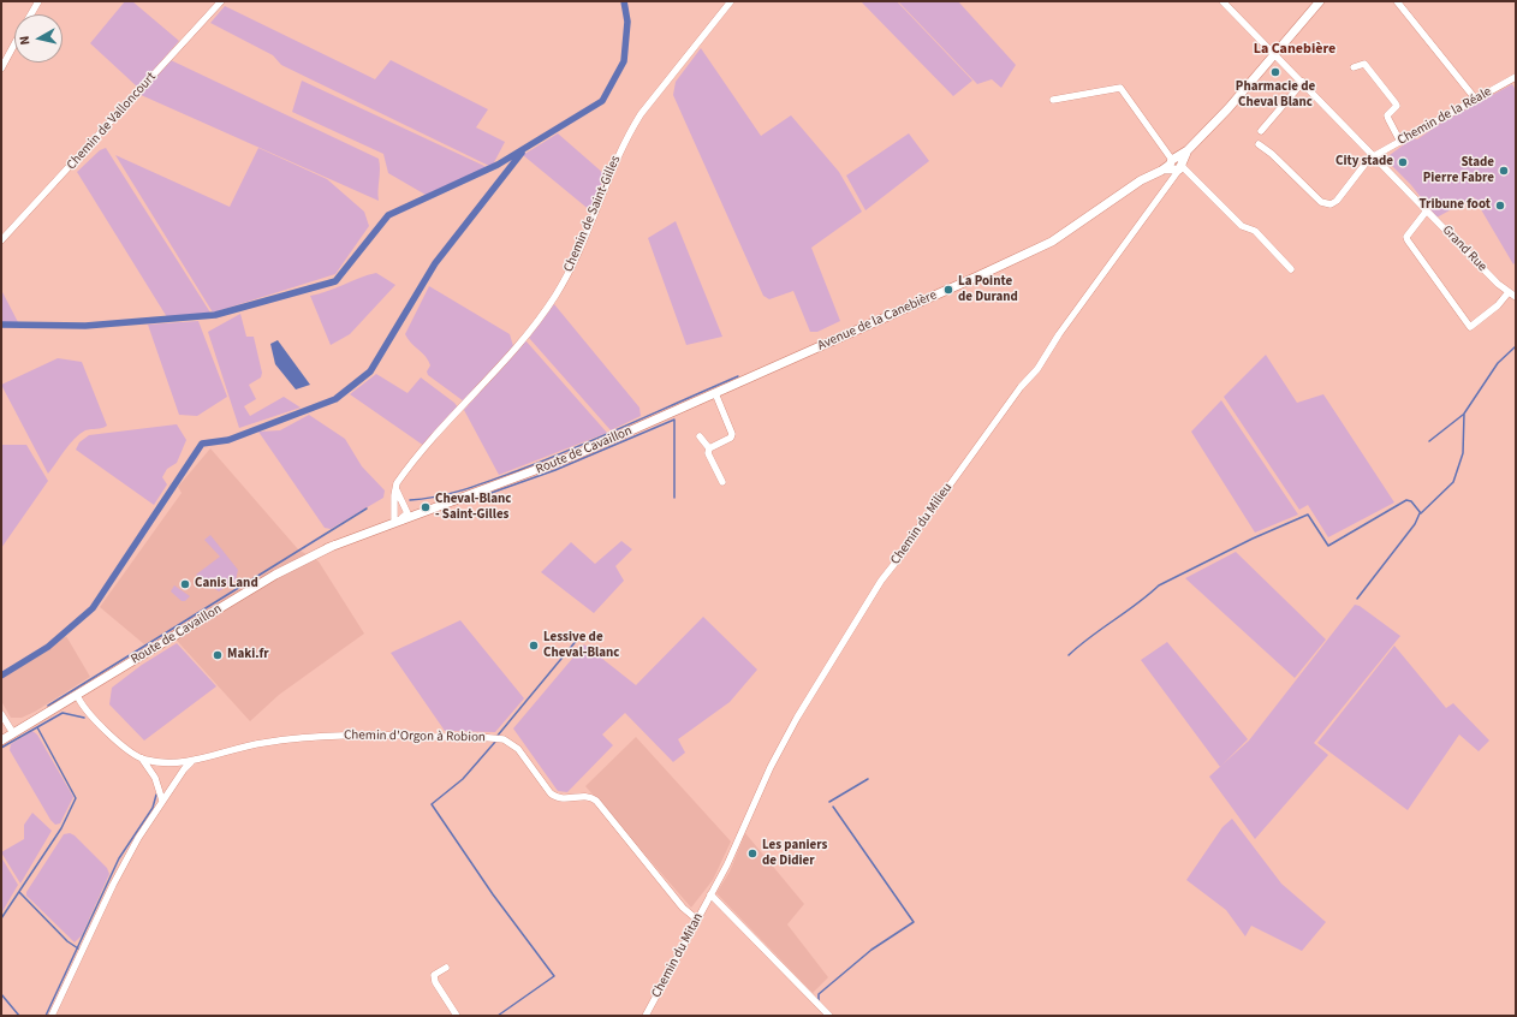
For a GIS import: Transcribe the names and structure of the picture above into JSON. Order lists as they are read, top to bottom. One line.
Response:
{"streets":{"main road":["Avenue de la Canebière","Route de Cavaillon"],"street":["Chemin de la Réale","Chemin de Valloncourt","Chemin de Saint-Gilles","Grand Rue","Chemin du Milieu","Chemin d'Orgon à Robion","Chemin du Mitan"]},"crossings":[["Chemin de la Réale","Grand Rue"],["Avenue de la Canebière","Route de Cavaillon"],["Avenue de la Canebière","Chemin du Milieu"],["Route de Cavaillon","Chemin d'Orgon à Robion"],["Chemin du Milieu","Chemin du Mitan"],["Chemin d'Orgon à Robion","Chemin du Mitan"]],"districts":["La Canebière"],"places":["Pharmacie de Cheval Blanc","City stade","Stade Pierre Fabre","Tribune foot","La Pointe de Durand","Cheval-Blanc - Saint-Gilles","Canis Land","Lessive de Cheval-Blanc","Maki.fr","Les paniers de Didier"],"north":"left"}
